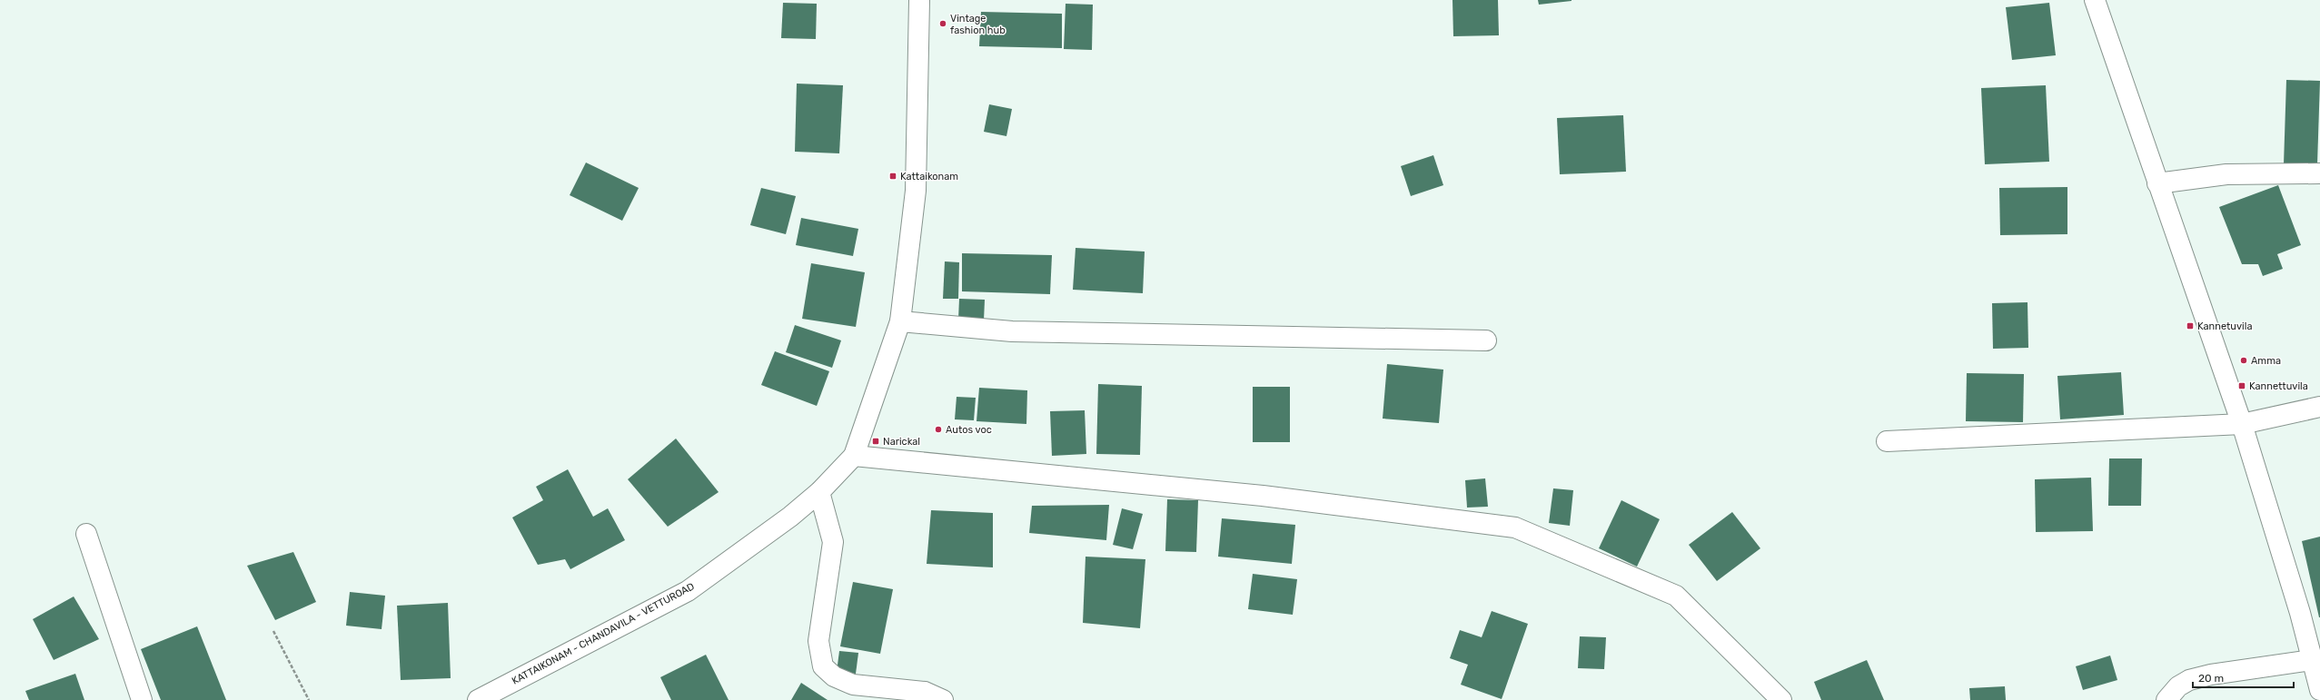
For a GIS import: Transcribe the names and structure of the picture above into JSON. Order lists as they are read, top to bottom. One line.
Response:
{"streets":{"street":["KATTAIKONAM - CHANDAVILA - VETTUROAD"]},"places":{"other":["Vintage fashion hub","Amma","Autos voc"],"transit":["Kattaikonam","Kannetuvila","Kannettuvila","Narickal"]},"scale_bar":"20 m"}
